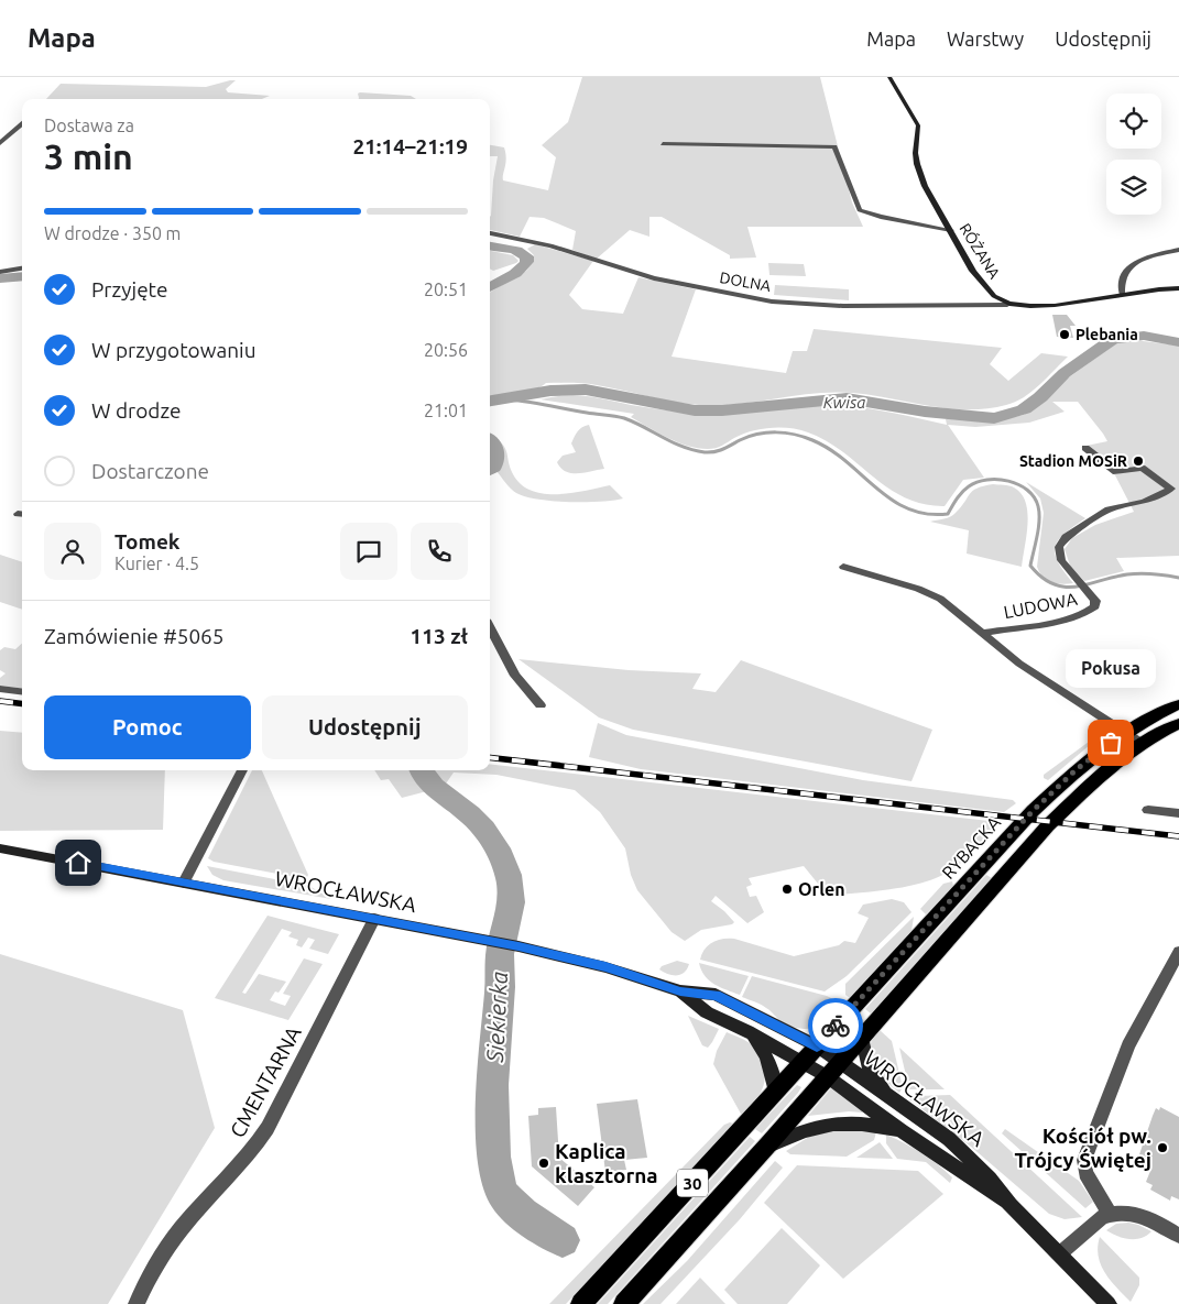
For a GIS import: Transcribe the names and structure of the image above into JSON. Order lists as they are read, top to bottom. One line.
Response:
{"streets":{"main road":["RÓŻANA","RYBACKA","WROCŁAWSKA","30"],"street":["DOLNA","LUDOWA","CMENTARNA"]},"crossings":[["RÓŻANA","DOLNA"],["RYBACKA","WROCŁAWSKA"],["RYBACKA","30"],["WROCŁAWSKA","CMENTARNA"],["WROCŁAWSKA","30"]],"water":["Kwisa","Siekierka"],"places":["Plebania","Stadion MOSiR","Pokusa","Orlen","Kościół pw. Trójcy Świętej","Kaplica klasztorna"],"page":{"header":"Mapa","nav":["Mapa","Warstwy","Udostępnij"],"heading":["3 min","Dostawa za","21:14–21:19"],"panel":["Tomek","Kurier · 4.5","Zamówienie #5065","113 zł"],"bar":"W drodze · 350 m","list":[["Przyjęte","20:51"],["W przygotowaniu","20:56"],["W drodze","21:01"],"Dostarczone"],"bubble":"Pokusa","buttons":["Pomoc","Udostępnij"]}}
